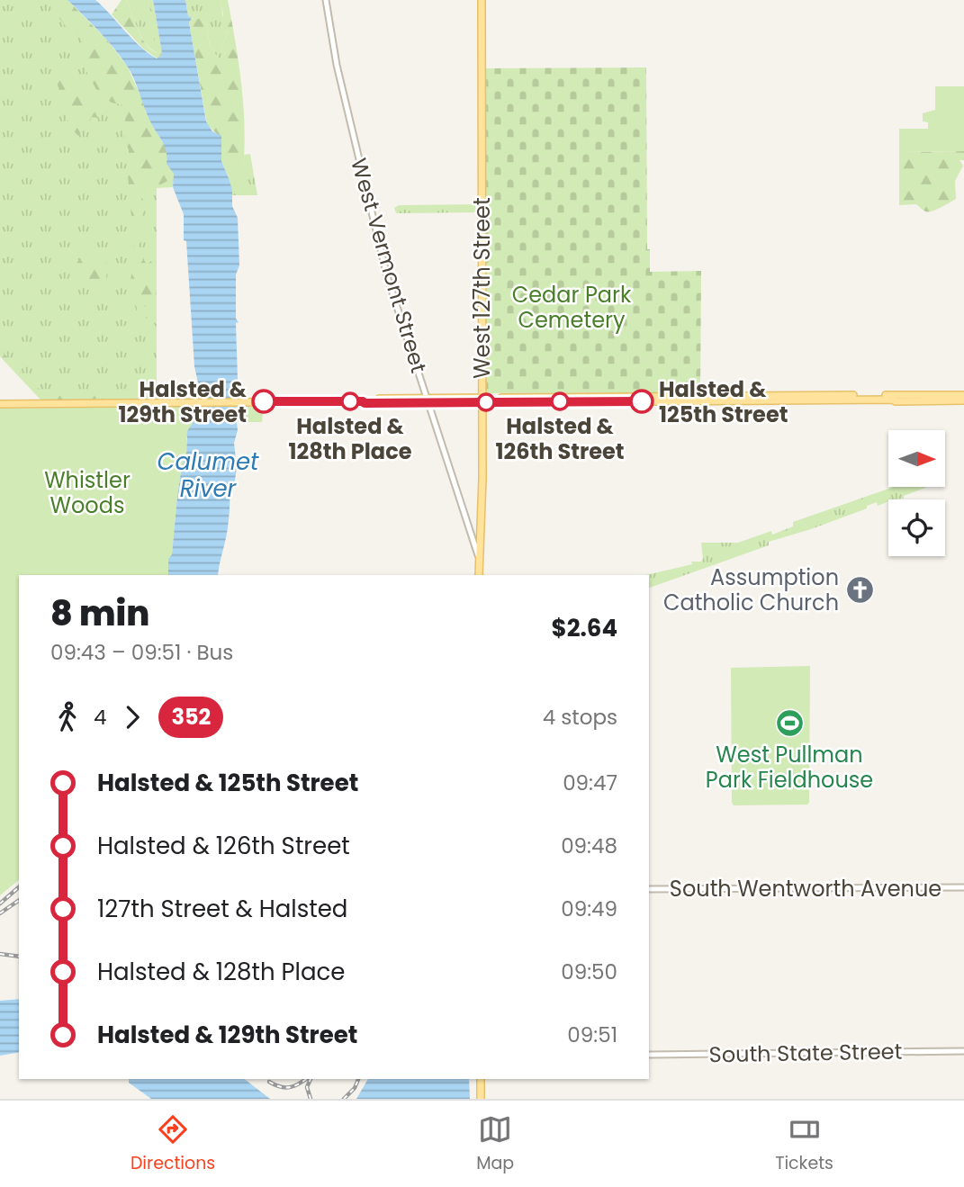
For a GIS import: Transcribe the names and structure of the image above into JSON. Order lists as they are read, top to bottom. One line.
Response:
{"streets":{"main road":["West 127th Street"],"street":["West Vermont Street","South Wentworth Avenue","South State Street"]},"crossings":[["West Vermont Street","West 127th Street"]],"water":["Calumet River"],"parks":["Cedar Park Cemetery","Whistler Woods"],"places":{"other":["Halsted & 129th Street","Halsted & 128th Place","Halsted & 126th Street","Halsted & 125th Street"],"church":["Assumption Catholic Church"],"sports":["West Pullman Park Fieldhouse"]},"lines":["bus line 352"],"north":"right","page":{"heading":["8 min","09:43 – 09:51 · Bus","$2.64"],"legs":["4","352","4 stops"],"list":[{"name":"Halsted & 125th Street","value":"09:47"},{"name":"Halsted & 126th Street","value":"09:48"},{"name":"127th Street & Halsted","value":"09:49"},{"name":"Halsted & 128th Place","value":"09:50"},{"name":"Halsted & 129th Street","value":"09:51"}],"tabs":["Directions","Map","Tickets"]}}
